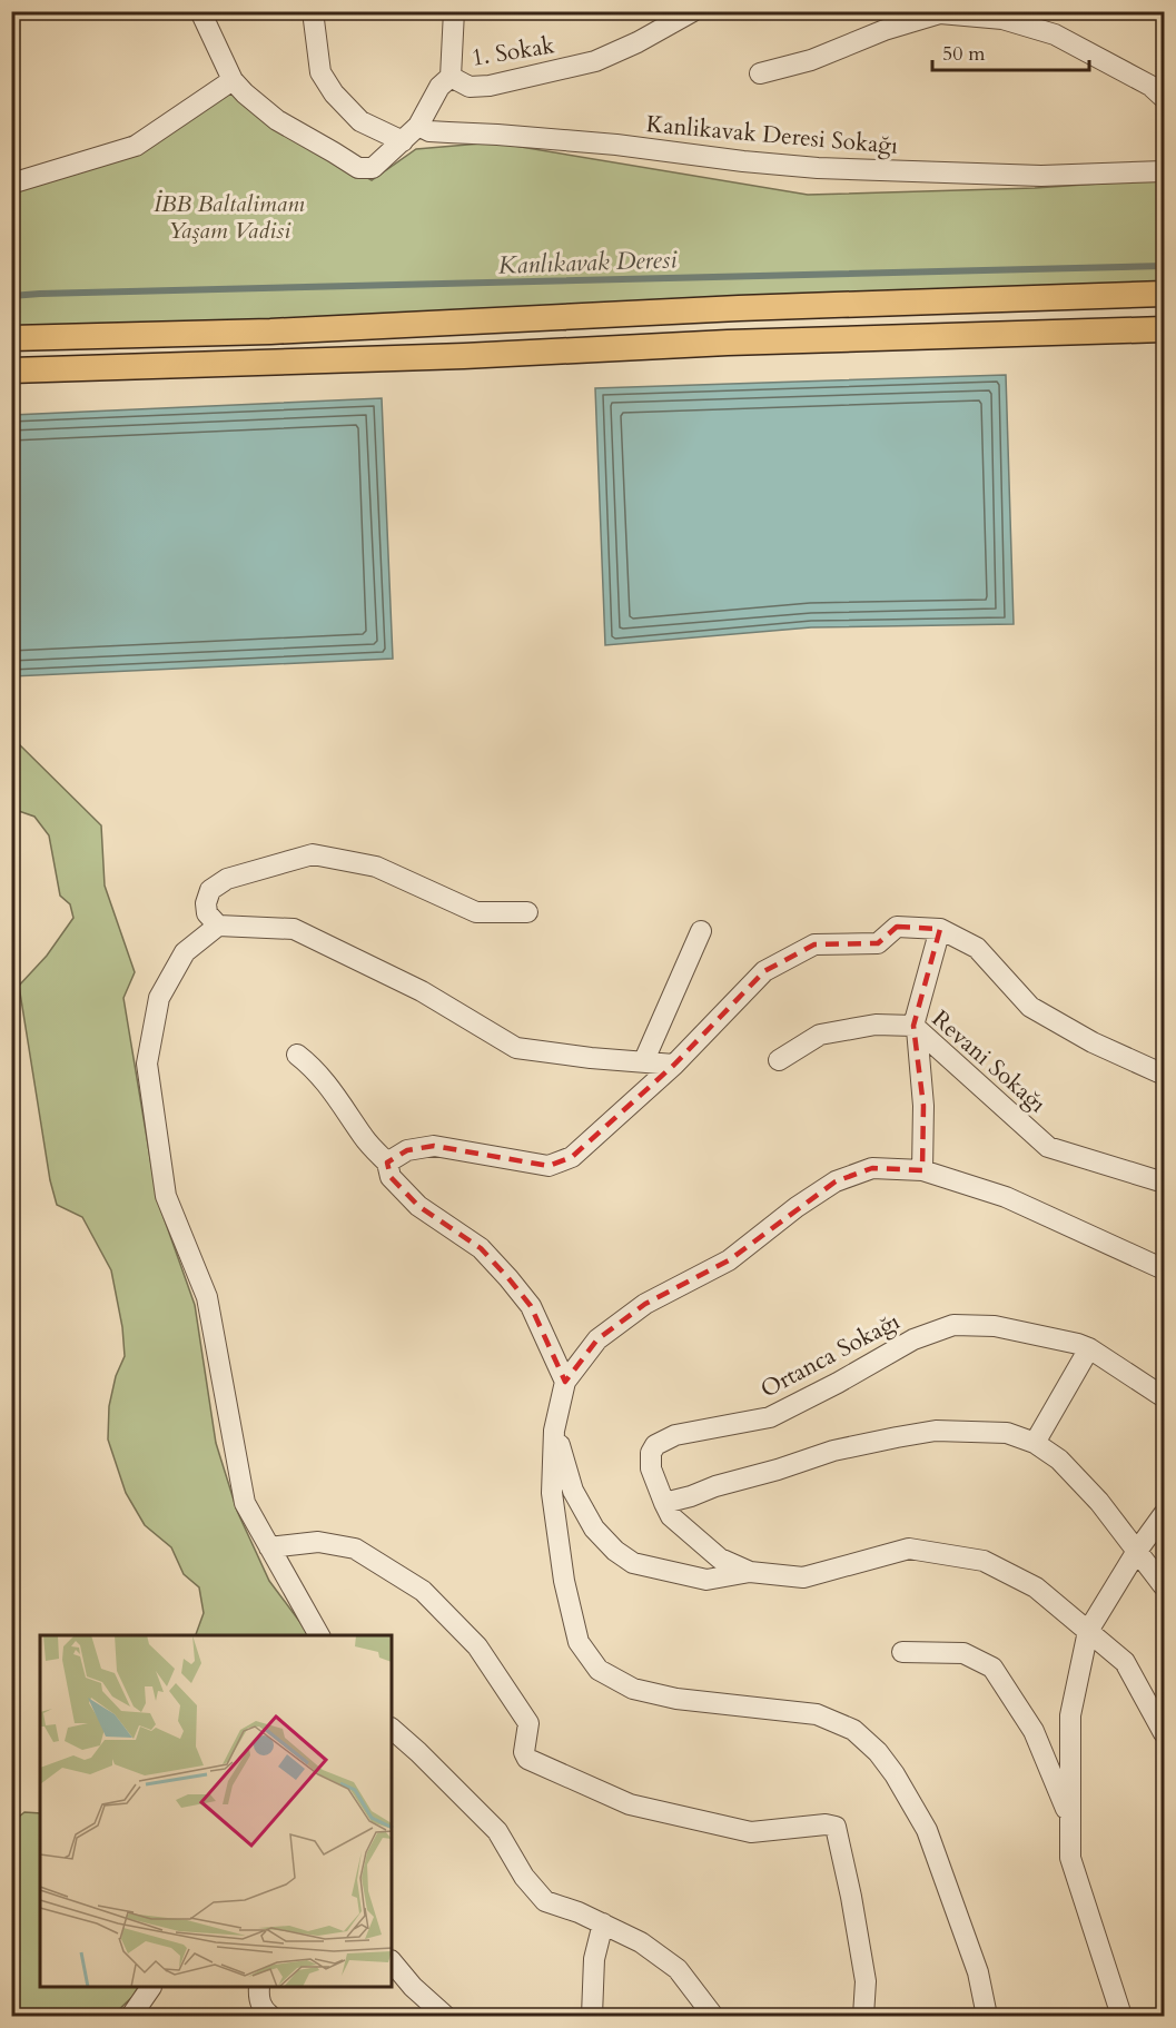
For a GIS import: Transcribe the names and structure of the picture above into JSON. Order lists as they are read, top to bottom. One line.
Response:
{"streets":{"street":["1. Sokak","Kanlikavak Deresi Sokağı","Revani Sokağı","Ortanca Sokağı"]},"water":["Kanlıkavak Deresi"],"parks":["İBB Baltalimanı Yaşam Vadisi"],"scale_bar":"50 m"}
